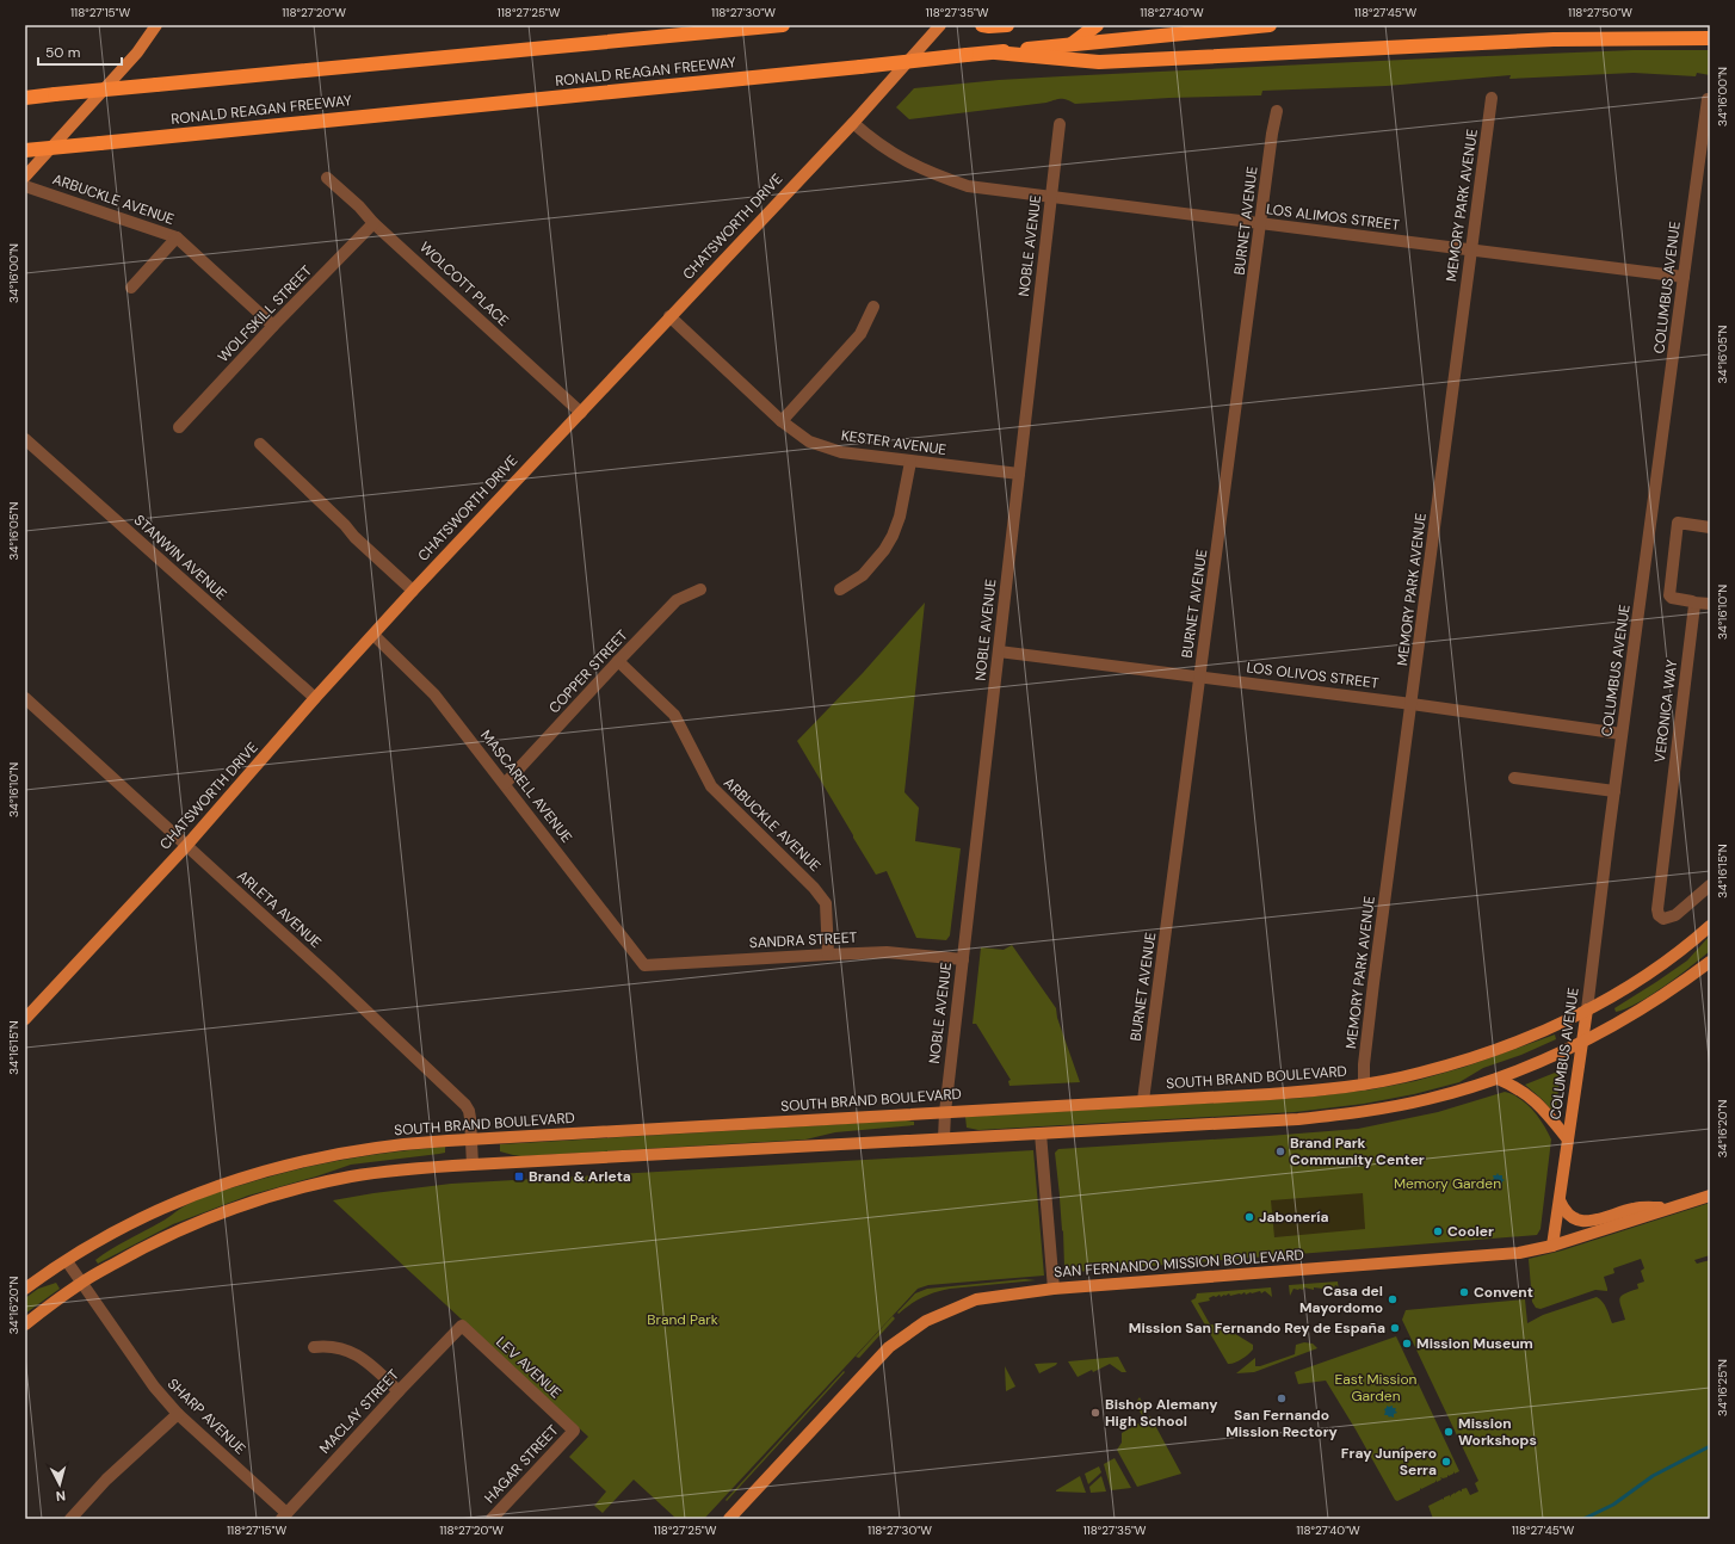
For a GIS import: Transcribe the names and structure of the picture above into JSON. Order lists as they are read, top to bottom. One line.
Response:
{"streets":{"highway":["RONALD REAGAN FREEWAY"],"main road":["CHATSWORTH DRIVE","COLUMBUS AVENUE","SOUTH BRAND BOULEVARD","SAN FERNANDO MISSION BOULEVARD"],"street":["ARBUCKLE AVENUE","MEMORY PARK AVENUE","LOS ALIMOS STREET","BURNET AVENUE","NOBLE AVENUE","WOLCOTT PLACE","WOLFSKILL STREET","KESTER AVENUE","STANWIN AVENUE","COPPER STREET","LOS OLIVOS STREET","VERONICA WAY","MASCARELL AVENUE","ARLETA AVENUE","SANDRA STREET","LEV AVENUE","MACLAY STREET","SHARP AVENUE","HAGAR STREET"]},"crossings":[["ARBUCKLE AVENUE","WOLFSKILL STREET"],["ARBUCKLE AVENUE","COPPER STREET"],["ARBUCKLE AVENUE","SANDRA STREET"],["MEMORY PARK AVENUE","LOS ALIMOS STREET"],["MEMORY PARK AVENUE","LOS OLIVOS STREET"],["MEMORY PARK AVENUE","SOUTH BRAND BOULEVARD"],["LOS ALIMOS STREET","BURNET AVENUE"],["LOS ALIMOS STREET","CHATSWORTH DRIVE"],["LOS ALIMOS STREET","NOBLE AVENUE"],["LOS ALIMOS STREET","COLUMBUS AVENUE"],["BURNET AVENUE","LOS OLIVOS STREET"],["BURNET AVENUE","SOUTH BRAND BOULEVARD"],["CHATSWORTH DRIVE","WOLCOTT PLACE"],["CHATSWORTH DRIVE","KESTER AVENUE"],["CHATSWORTH DRIVE","STANWIN AVENUE"],["CHATSWORTH DRIVE","MASCARELL AVENUE"],["CHATSWORTH DRIVE","ARLETA AVENUE"],["NOBLE AVENUE","KESTER AVENUE"],["NOBLE AVENUE","LOS OLIVOS STREET"],["NOBLE AVENUE","SANDRA STREET"],["NOBLE AVENUE","SOUTH BRAND BOULEVARD"],["WOLCOTT PLACE","WOLFSKILL STREET"],["COLUMBUS AVENUE","LOS OLIVOS STREET"],["COLUMBUS AVENUE","SOUTH BRAND BOULEVARD"],["COLUMBUS AVENUE","SAN FERNANDO MISSION BOULEVARD"],["COPPER STREET","MASCARELL AVENUE"],["MASCARELL AVENUE","SANDRA STREET"],["ARLETA AVENUE","SOUTH BRAND BOULEVARD"],["SOUTH BRAND BOULEVARD","SHARP AVENUE"],["LEV AVENUE","MACLAY STREET"],["LEV AVENUE","HAGAR STREET"],["MACLAY STREET","SHARP AVENUE"]],"parks":["Memory Garden","Brand Park","East Mission Garden"],"places":{"other":["Brand Park Community Center","Jabonería","Cooler","Convent","Casa del Mayordomo","Mission San Fernando Rey de España","Mission Museum","San Fernando Mission Rectory","Bishop Alemany High School","Mission Workshops","Fray Junípero Serra"],"transit":["Brand & Arleta"]},"scale_bar":"50 m","north":"bottom","coordinates":["118°27'15\"W","118°27'20\"W","118°27'25\"W","118°27'30\"W","118°27'35\"W","118°27'40\"W","118°27'45\"W","118°27'50\"W","34°16'00\"N","34°16'05\"N","34°16'10\"N","34°16'15\"N","34°16'20\"N","34°16'25\"N"]}
